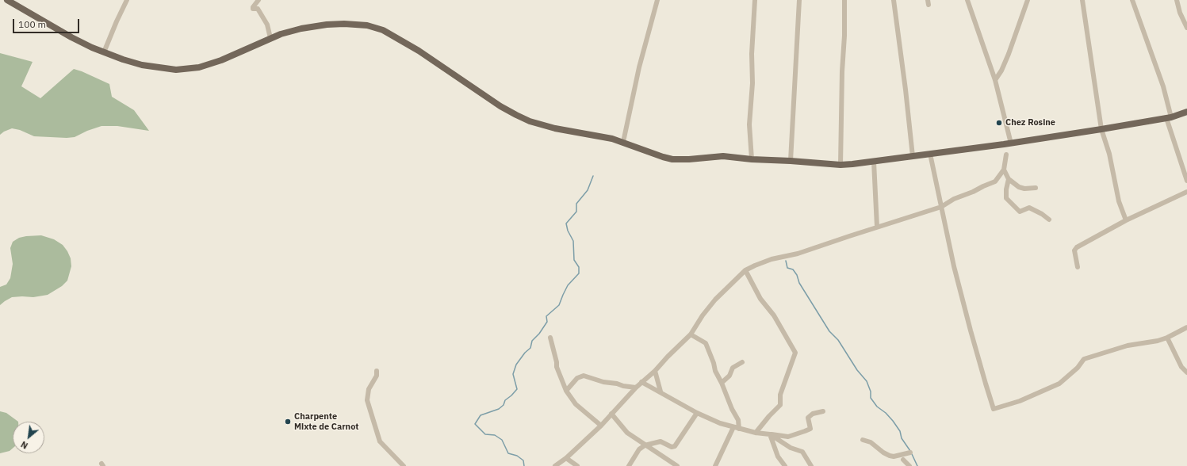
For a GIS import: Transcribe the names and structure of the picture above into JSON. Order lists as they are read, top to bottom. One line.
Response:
{"places":["Chez Rosine","Charpente Mixte de Carnot"],"scale_bar":"100 m","north":"bottom left"}
